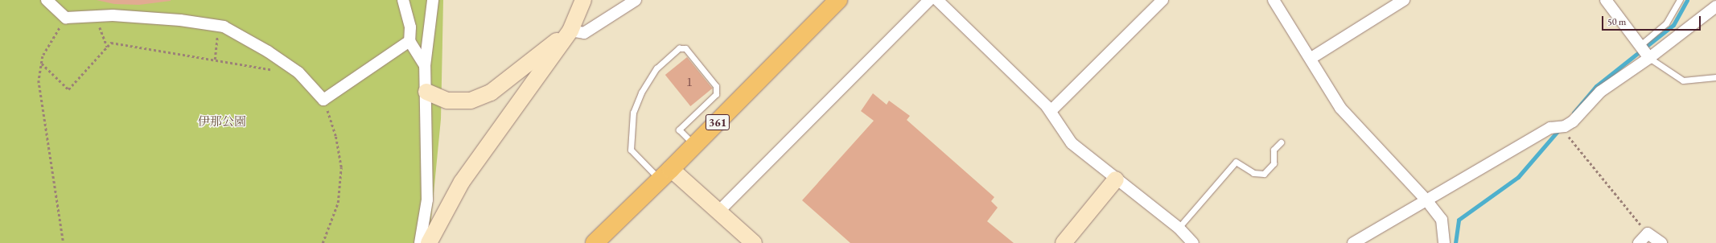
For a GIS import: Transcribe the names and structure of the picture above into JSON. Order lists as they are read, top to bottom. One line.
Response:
{"streets":{"highway":["361"]},"parks":["伊那公園"],"house_numbers":["１"],"scale_bar":"50 m"}
